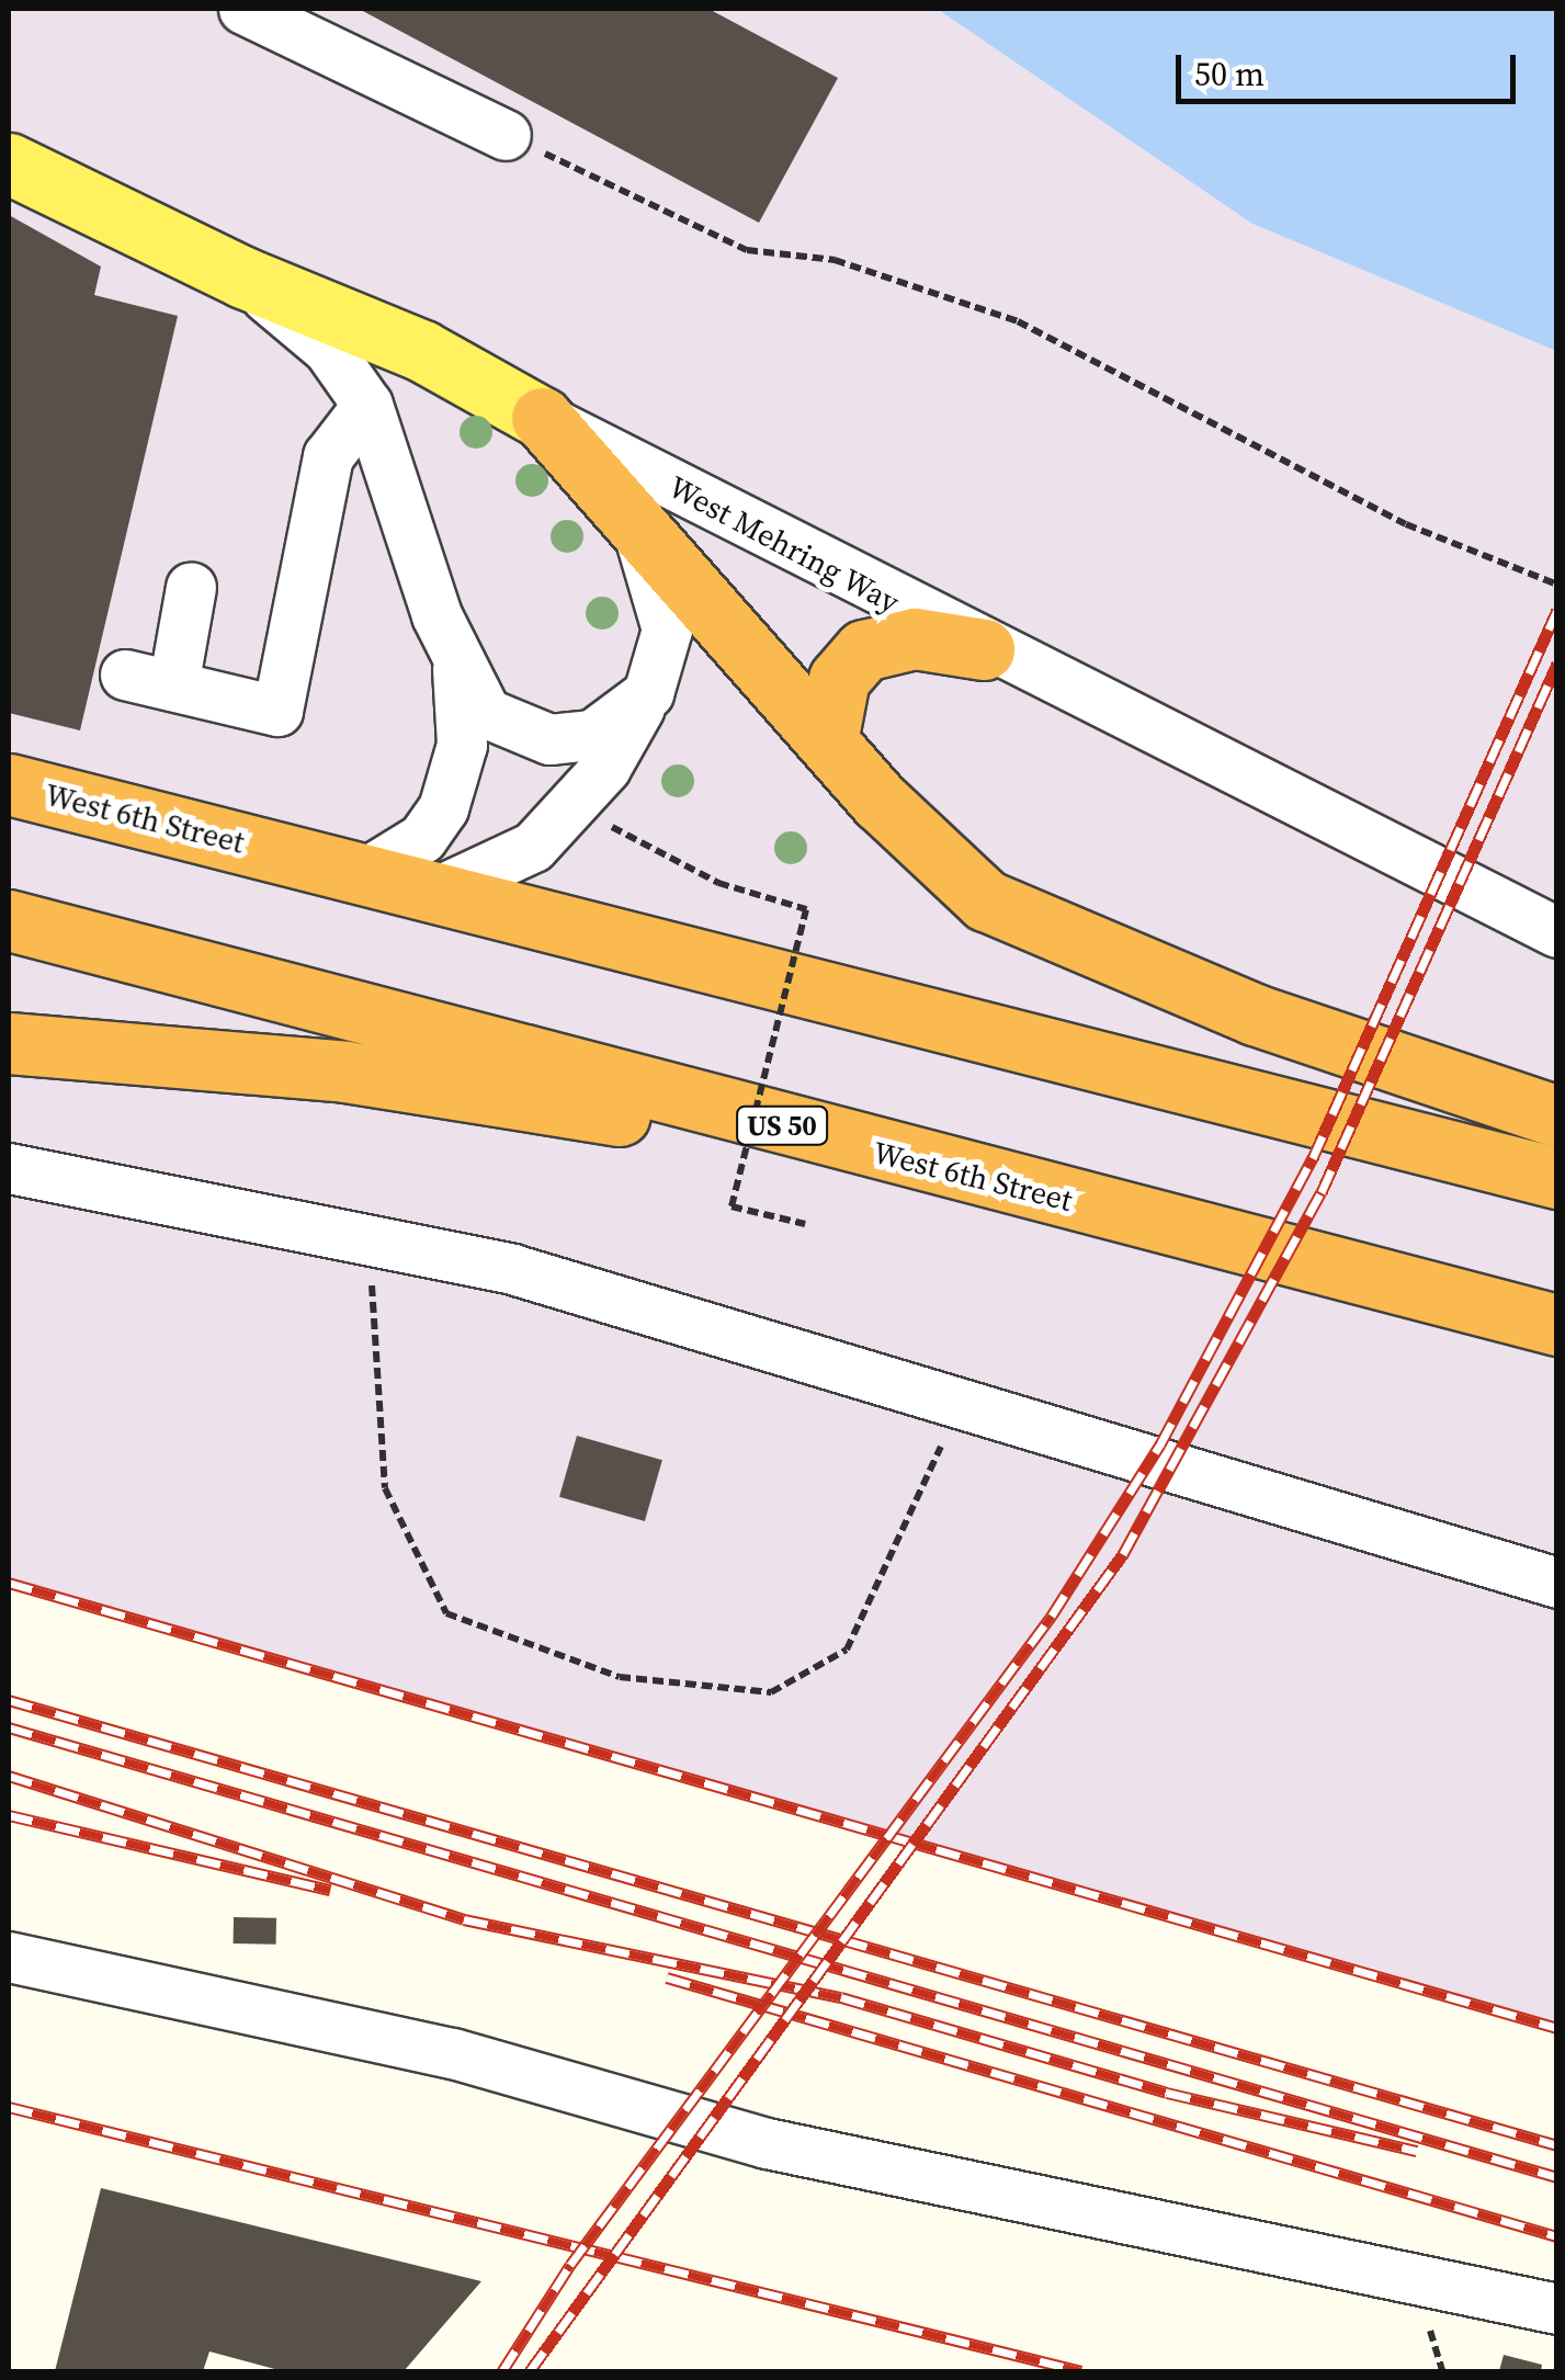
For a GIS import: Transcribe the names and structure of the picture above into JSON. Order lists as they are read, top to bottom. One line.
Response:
{"streets":{"highway":["West 6th Street","US 50"],"main road":["West Mehring Way"]},"scale_bar":"50 m"}
